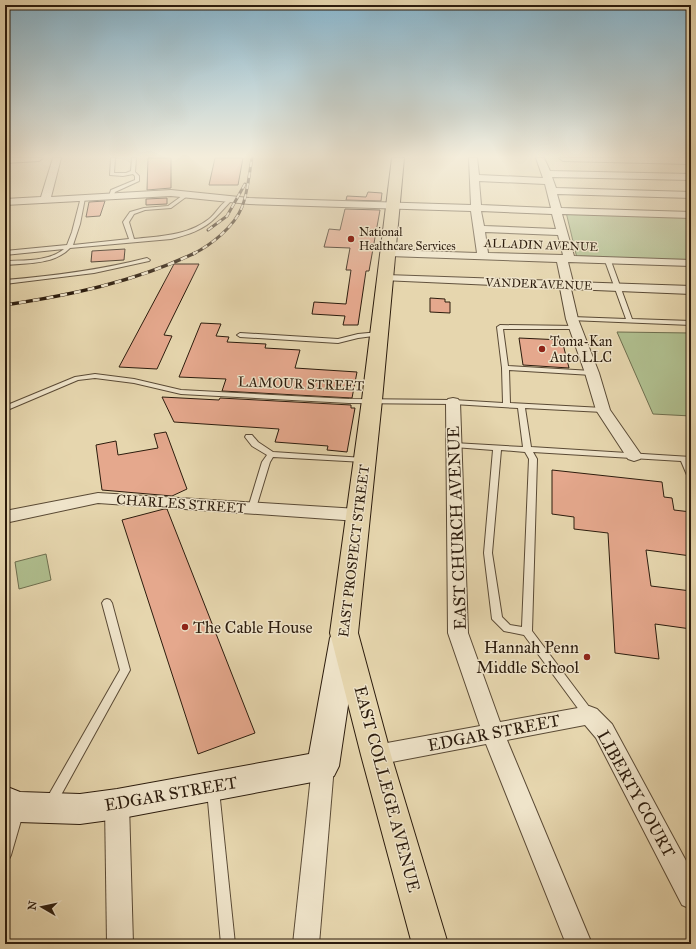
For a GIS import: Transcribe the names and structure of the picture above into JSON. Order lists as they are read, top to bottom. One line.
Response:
{"streets":{"main road":["EAST PROSPECT STREET","EAST COLLEGE AVENUE"],"street":["ALLADIN AVENUE","VANDER AVENUE","CHARLES STREET","EAST CHURCH AVENUE","EDGAR STREET","LIBERTY COURT"],"lane":["LAMOUR STREET"]},"crossings":[["ALLADIN AVENUE","EAST PROSPECT STREET"],["VANDER AVENUE","EAST PROSPECT STREET"],["LAMOUR STREET","EAST CHURCH AVENUE"],["LAMOUR STREET","EAST PROSPECT STREET"],["CHARLES STREET","EAST PROSPECT STREET"],["EAST CHURCH AVENUE","EDGAR STREET"],["EAST PROSPECT STREET","EDGAR STREET"],["EAST PROSPECT STREET","EAST COLLEGE AVENUE"],["EDGAR STREET","EAST COLLEGE AVENUE"],["EDGAR STREET","LIBERTY COURT"]],"places":["National Healthcare Services","Toma-Kan Auto LLC","The Cable House","Hannah Penn Middle School"],"north":"left"}
